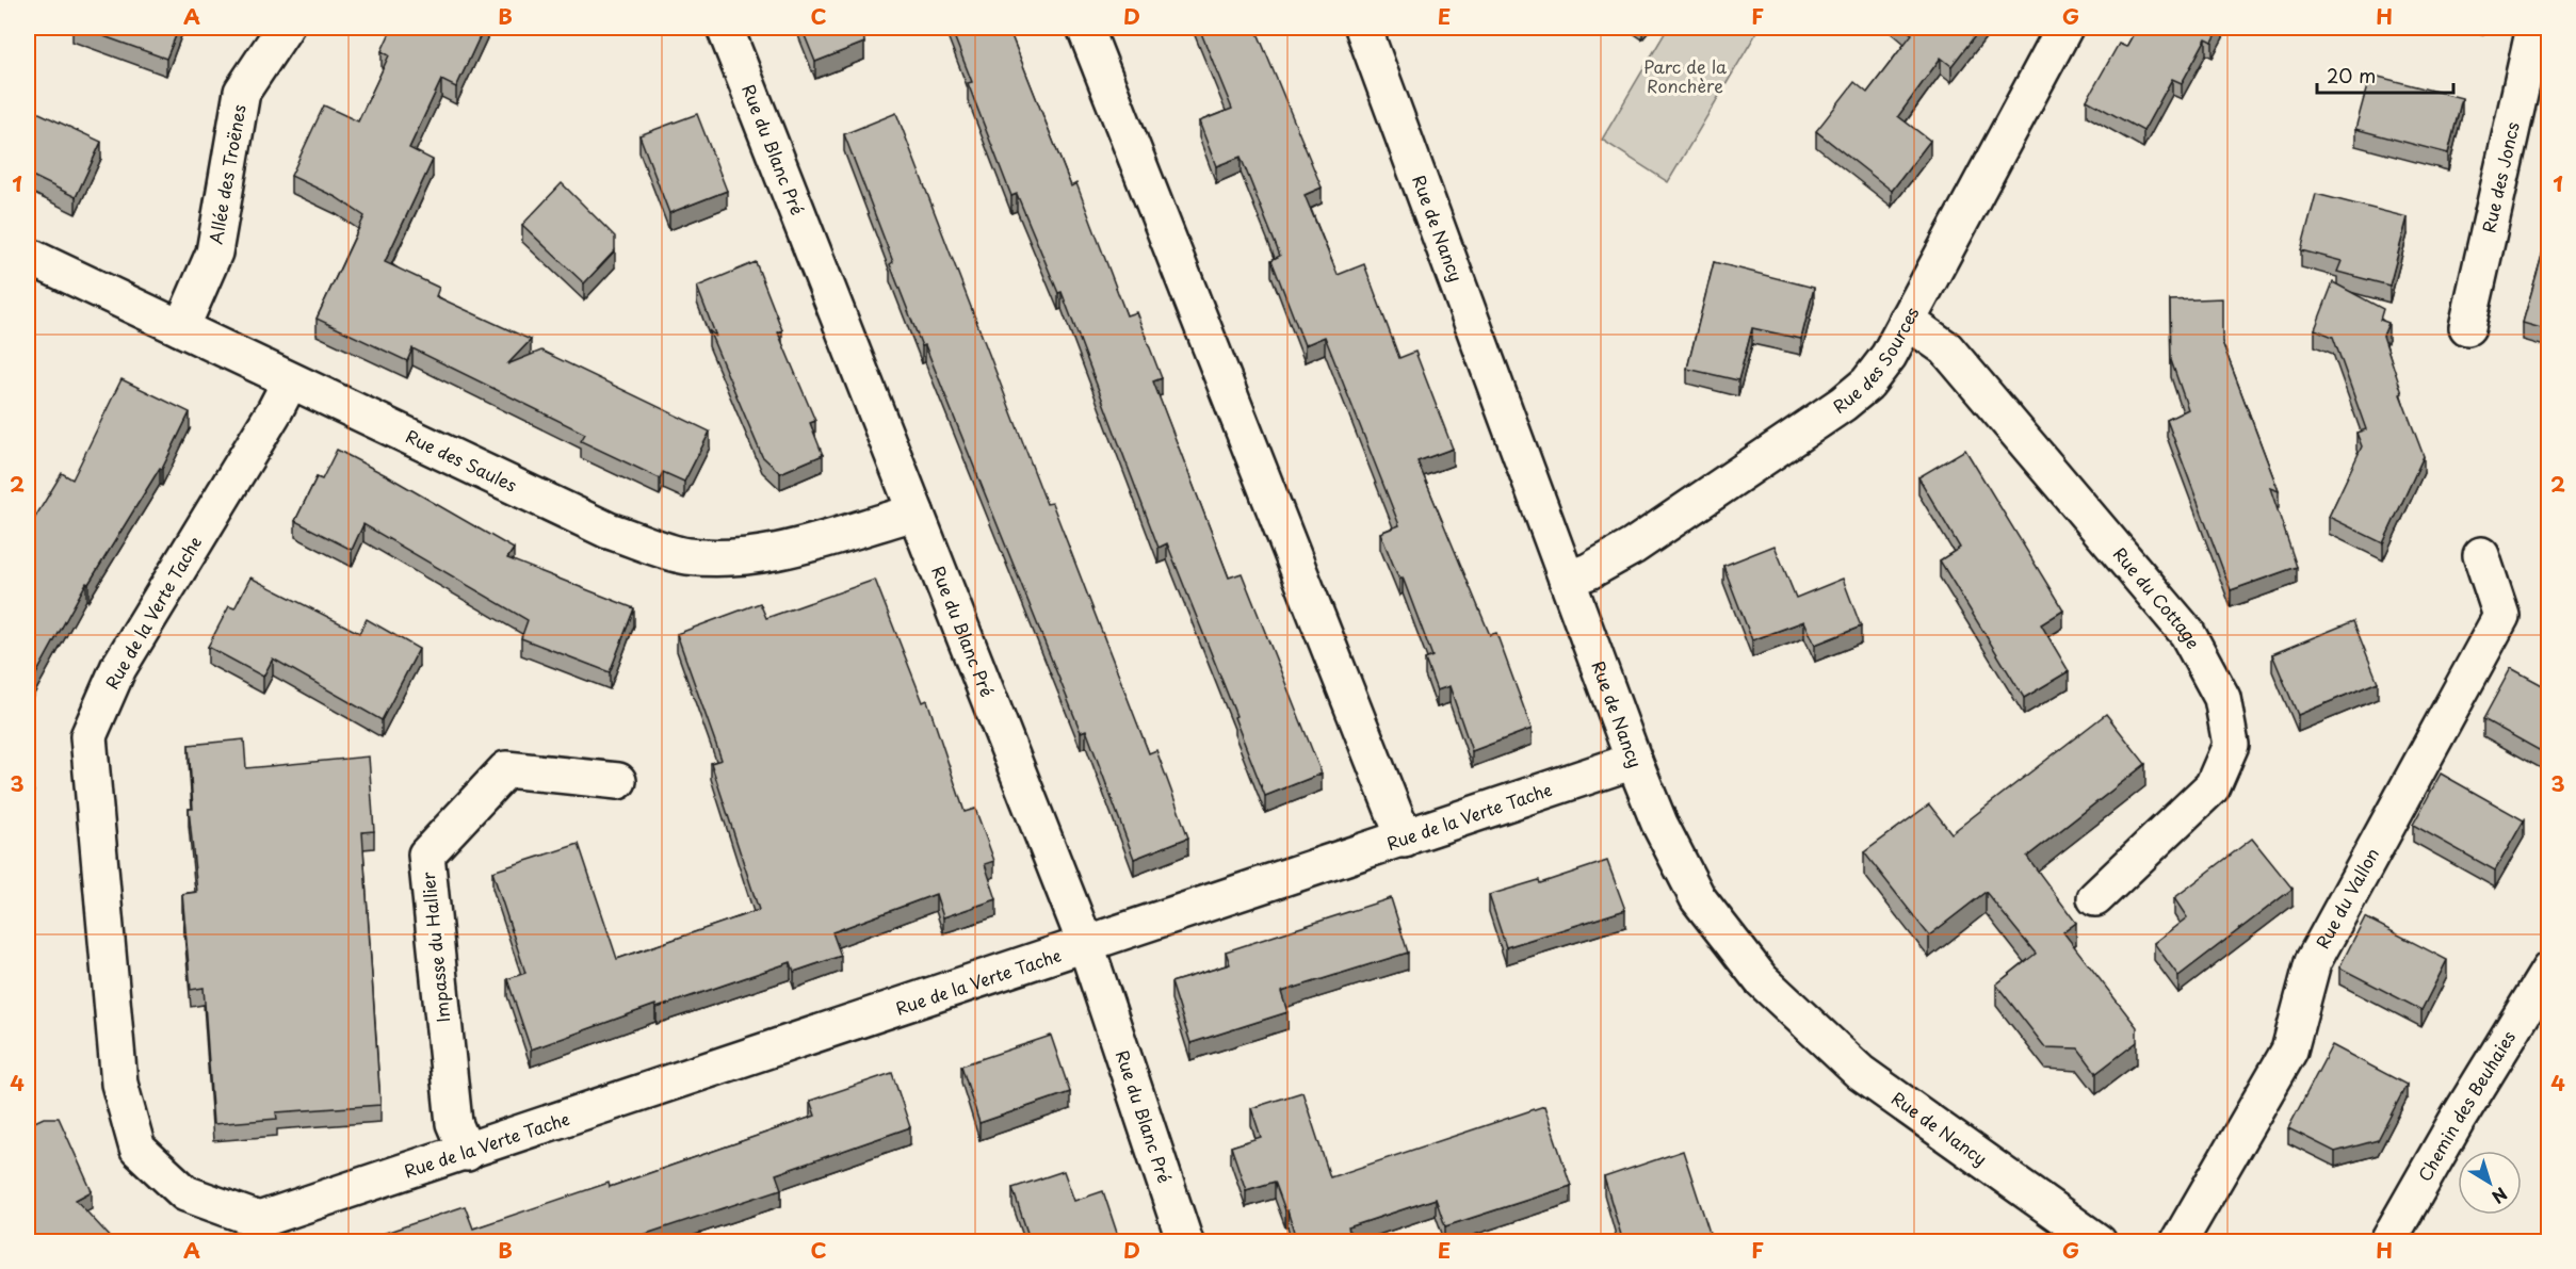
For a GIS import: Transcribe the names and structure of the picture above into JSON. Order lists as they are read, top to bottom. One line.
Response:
{"streets":{"street":["Rue du Blanc Pré","Allée des Troënes","Rue des Joncs","Rue de Nancy","Rue des Sources","Rue des Saules","Rue du Cottage","Rue de la Verte Tache","Rue du Vallon","Impasse du Hallier","Chemin des Beuhaies"]},"crossings":[["Rue du Blanc Pré","Rue des Saules"],["Rue du Blanc Pré","Rue de la Verte Tache"],["Allée des Troënes","Rue des Saules"],["Rue de Nancy","Rue des Sources"],["Rue de Nancy","Rue de la Verte Tache"],["Rue des Sources","Rue du Cottage"],["Rue des Saules","Rue de la Verte Tache"],["Rue de la Verte Tache","Impasse du Hallier"]],"parks":["Parc de la Ronchère"],"scale_bar":"20 m","north":"bottom right","grid":{"columns":["A","B","C","D","E","F","G","H"],"rows":["1","2","3","4"]}}
